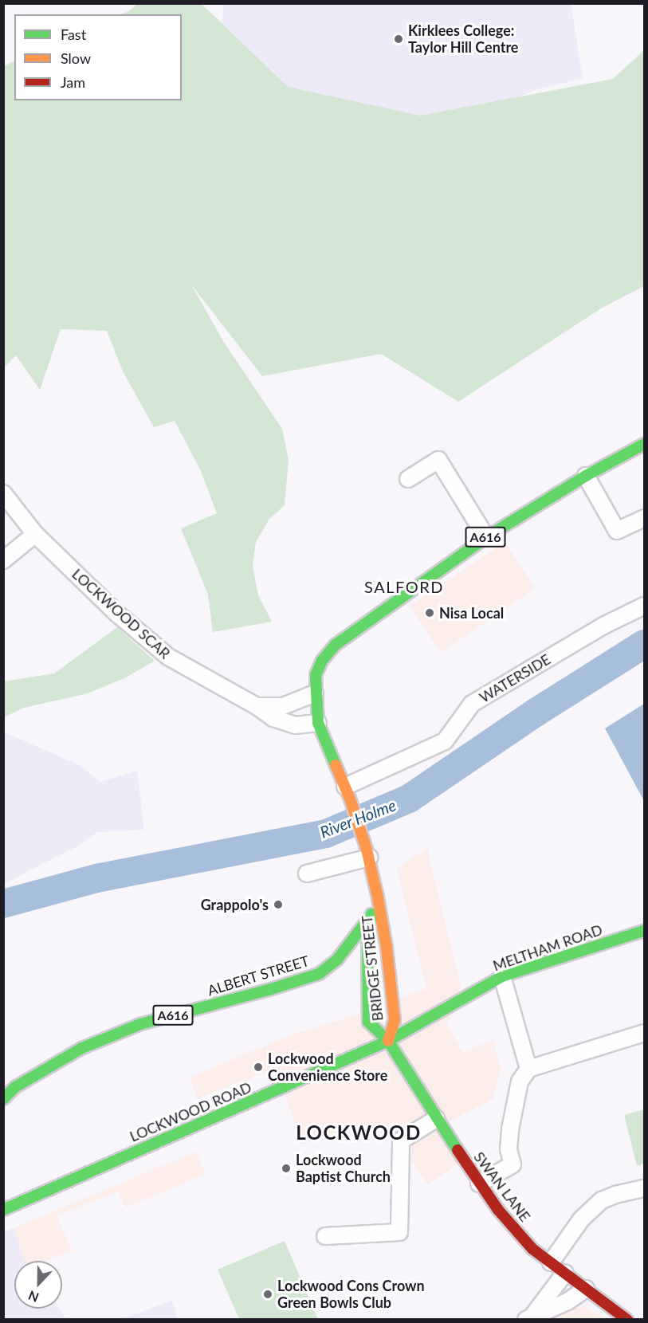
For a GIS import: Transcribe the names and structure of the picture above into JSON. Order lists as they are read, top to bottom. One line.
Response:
{"streets":{"main road":["A616","MELTHAM ROAD","BRIDGE STREET","ALBERT STREET","LOCKWOOD ROAD","SWAN LANE"],"street":["LOCKWOOD SCAR","WATERSIDE"]},"crossings":[["A616","LOCKWOOD SCAR"],["A616","WATERSIDE"],["A616","BRIDGE STREET"],["A616","ALBERT STREET"],["MELTHAM ROAD","BRIDGE STREET"],["MELTHAM ROAD","LOCKWOOD ROAD"],["MELTHAM ROAD","SWAN LANE"],["BRIDGE STREET","ALBERT STREET"],["BRIDGE STREET","LOCKWOOD ROAD"],["BRIDGE STREET","SWAN LANE"],["LOCKWOOD ROAD","SWAN LANE"]],"districts":["SALFORD","LOCKWOOD"],"water":["River Holme"],"places":["Kirklees College: Taylor Hill Centre","Nisa Local","Grappolo's","Lockwood Convenience Store","Lockwood Baptist Church","Lockwood Cons Crown Green Bowls Club"],"legend":["Fast","Slow","Jam"],"north":"bottom"}
